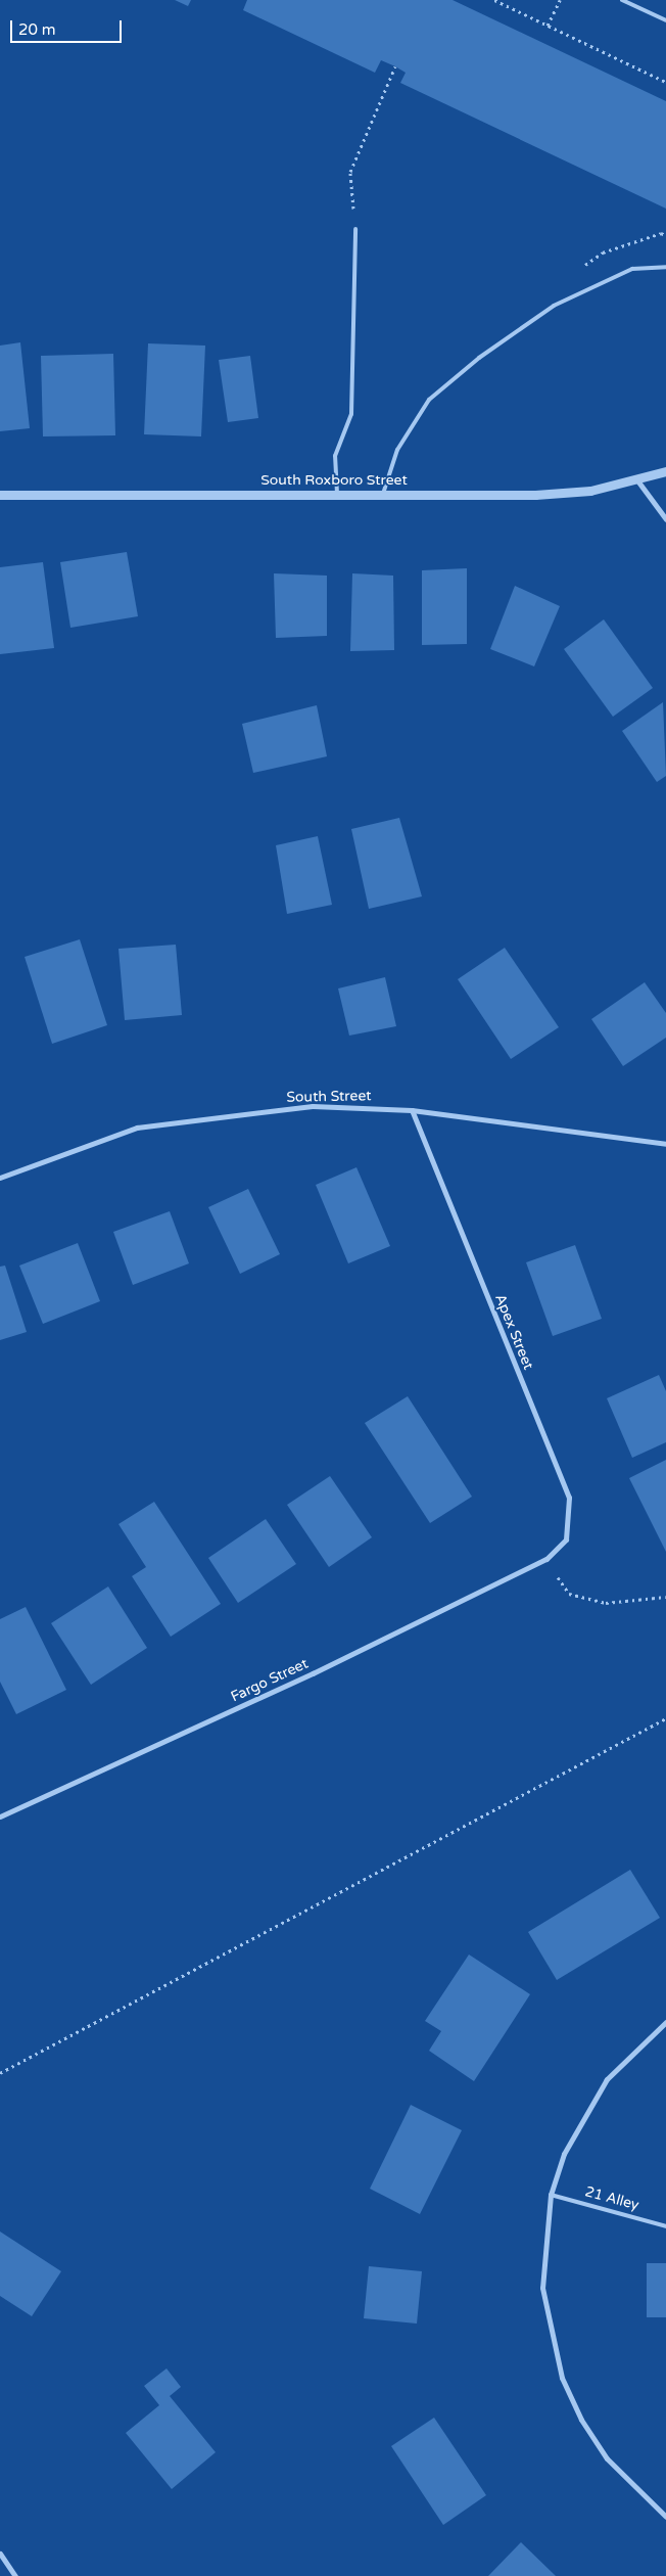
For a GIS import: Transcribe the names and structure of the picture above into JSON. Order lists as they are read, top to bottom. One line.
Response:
{"streets":{"street":["South Roxboro Street","South Street","Apex Street","Fargo Street"],"lane":["21 Alley"]},"crossings":[["South Street","Apex Street"],["Apex Street","Fargo Street"]],"scale_bar":"20 m"}
